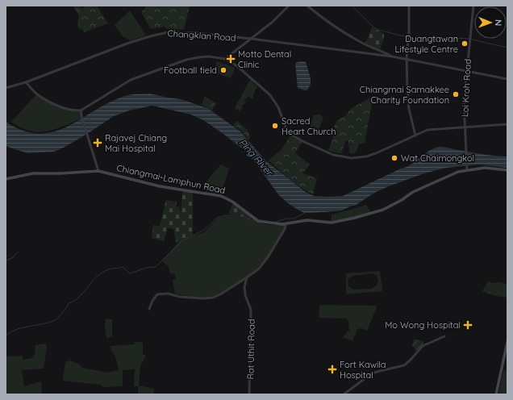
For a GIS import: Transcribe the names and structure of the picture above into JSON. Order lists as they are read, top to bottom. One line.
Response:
{"streets":{"main road":["Chiangmai-Lamphun Road"],"street":["Changklan Road","Loi Kroh Road","Rat Uthit Road"]},"crossings":[["Changklan Road","Loi Kroh Road"],["Loi Kroh Road","Chiangmai-Lamphun Road"]],"water":["Ping River"],"places":{"other":["Duangtawan Lifestyle Centre","Football field","Chiangmai Samakkee Charity Foundation","Sacred Heart Church","Wat Chaimongkol"],"health":["Motto Dental Clinic","Rajavej Chiang Mai Hospital","Mo Wong Hospital","Fort Kawila Hospital"]},"north":"right"}
